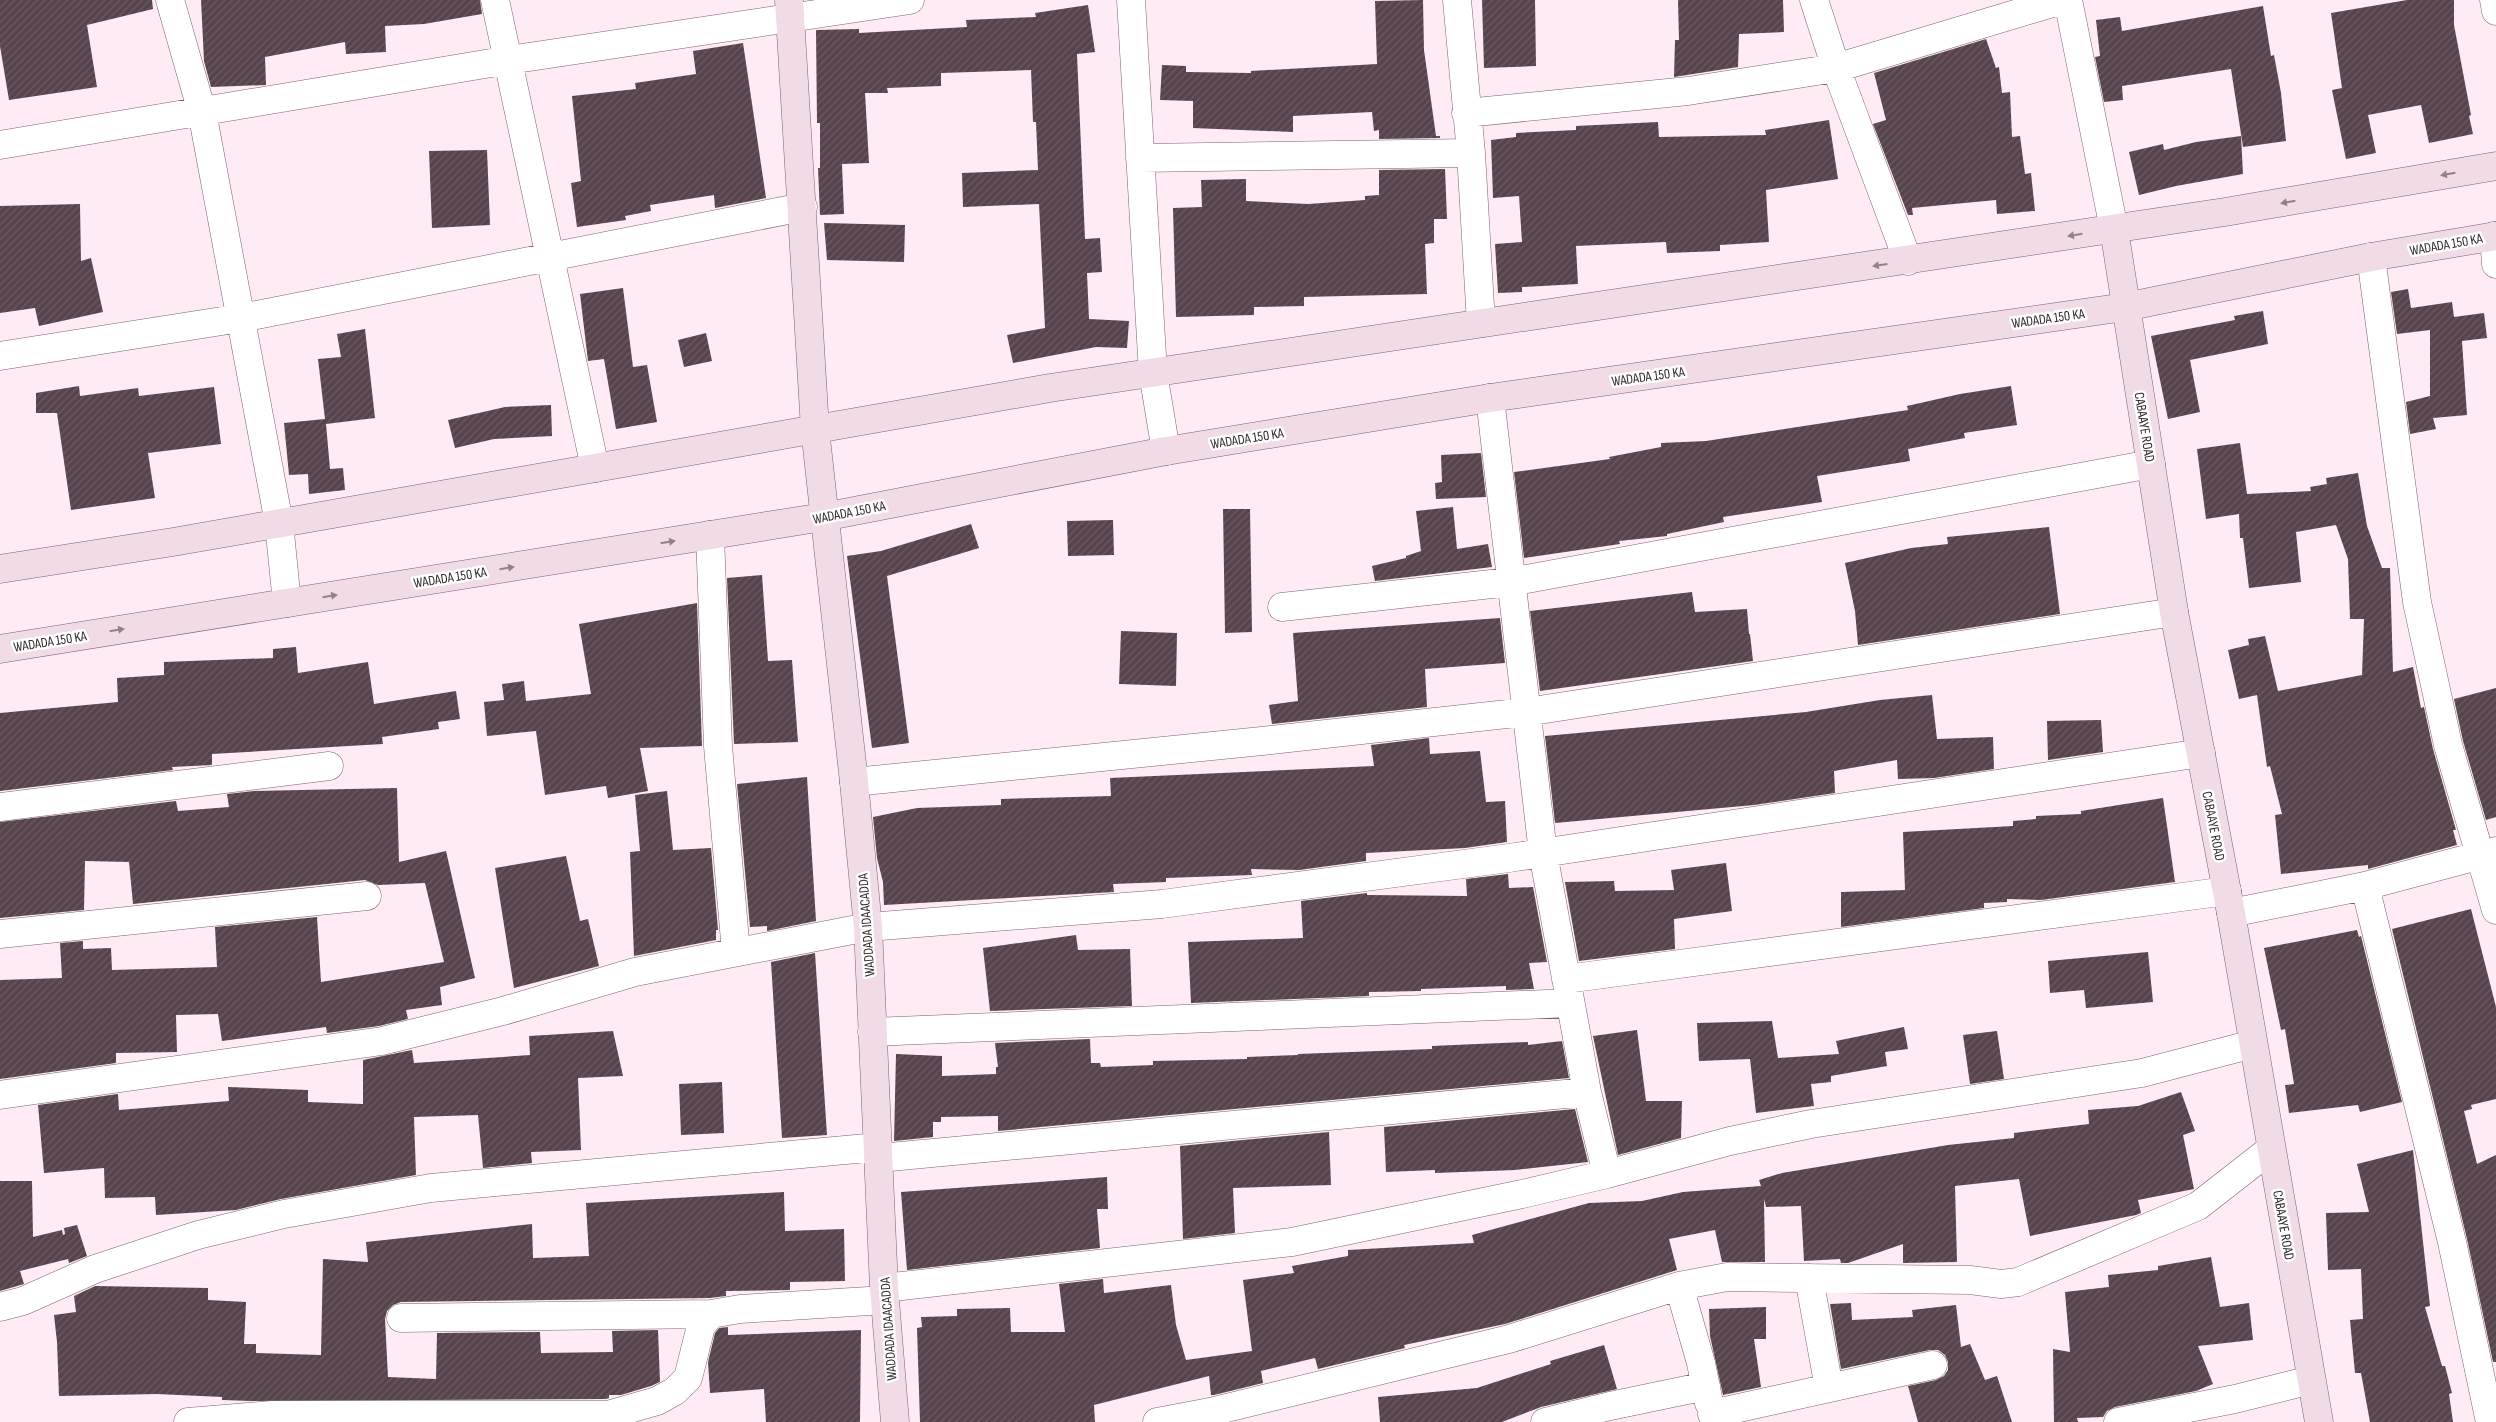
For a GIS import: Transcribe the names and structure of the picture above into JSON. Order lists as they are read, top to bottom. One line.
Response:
{"streets":{"street":["WADADA 150 KA","CABAAYE ROAD","WADDADA IDAACADDA"]},"crossings":[["WADADA 150 KA","CABAAYE ROAD"],["WADADA 150 KA","WADDADA IDAACADDA"]]}
